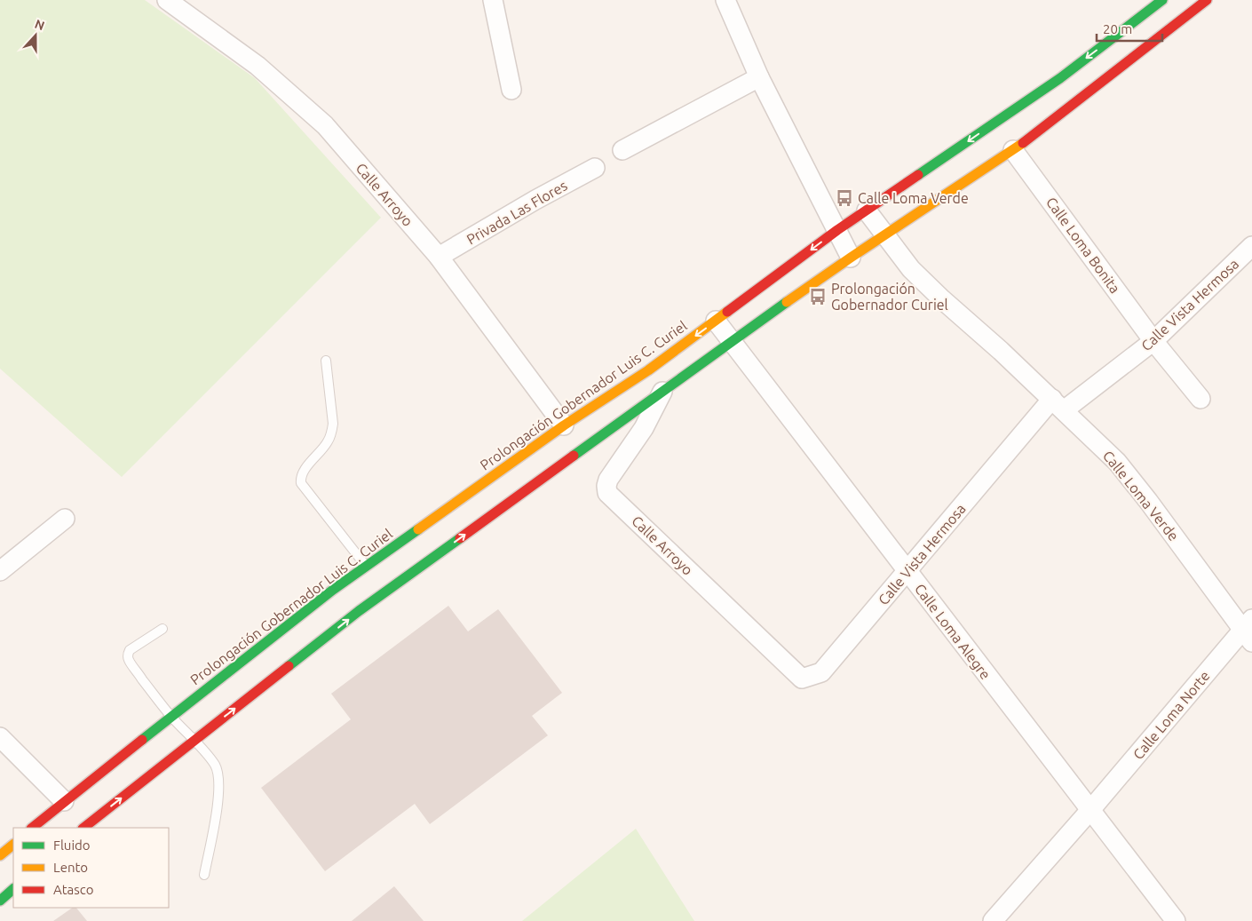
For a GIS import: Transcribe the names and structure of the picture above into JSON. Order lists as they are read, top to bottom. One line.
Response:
{"streets":{"main road":["Prolongación Gobernador Luis C. Curiel"],"street":["Calle Arroyo","Privada Las Flores","Calle Loma Bonita","Calle Vista Hermosa","Calle Loma Verde","Calle Loma Alegre","Calle Loma Norte"]},"crossings":[["Calle Arroyo","Privada Las Flores"],["Calle Arroyo","Calle Vista Hermosa"],["Calle Arroyo","Prolongación Gobernador Luis C. Curiel"],["Calle Loma Bonita","Calle Vista Hermosa"],["Calle Vista Hermosa","Calle Loma Verde"],["Calle Vista Hermosa","Calle Loma Alegre"],["Prolongación Gobernador Luis C. Curiel","Calle Loma Verde"],["Prolongación Gobernador Luis C. Curiel","Calle Loma Alegre"],["Calle Loma Verde","Calle Loma Norte"],["Calle Loma Alegre","Calle Loma Norte"]],"places":{"bus stop":["Calle Loma Verde","Prolongación Gobernador Curiel"]},"legend":["Fluido","Lento","Atasco"],"scale_bar":"20 m","north":"top"}
